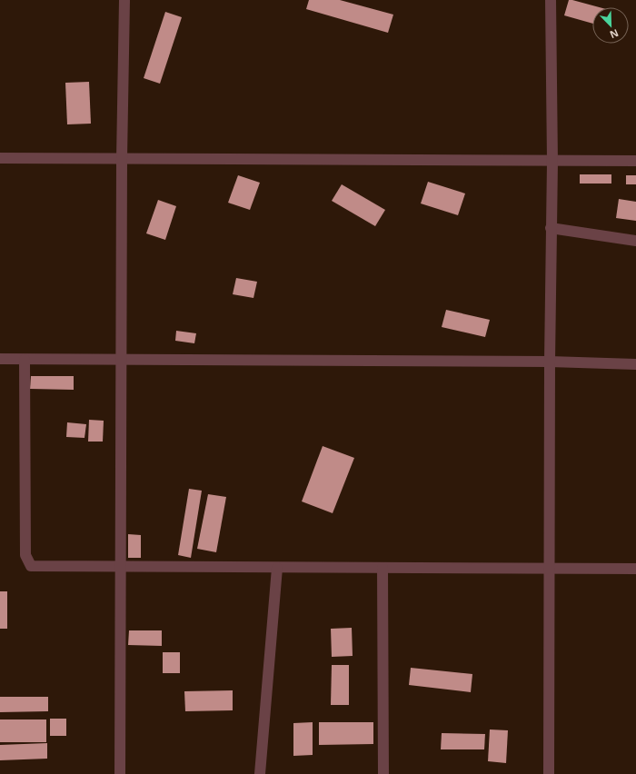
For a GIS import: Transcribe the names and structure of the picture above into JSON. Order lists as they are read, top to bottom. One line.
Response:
{"north":"bottom right"}
